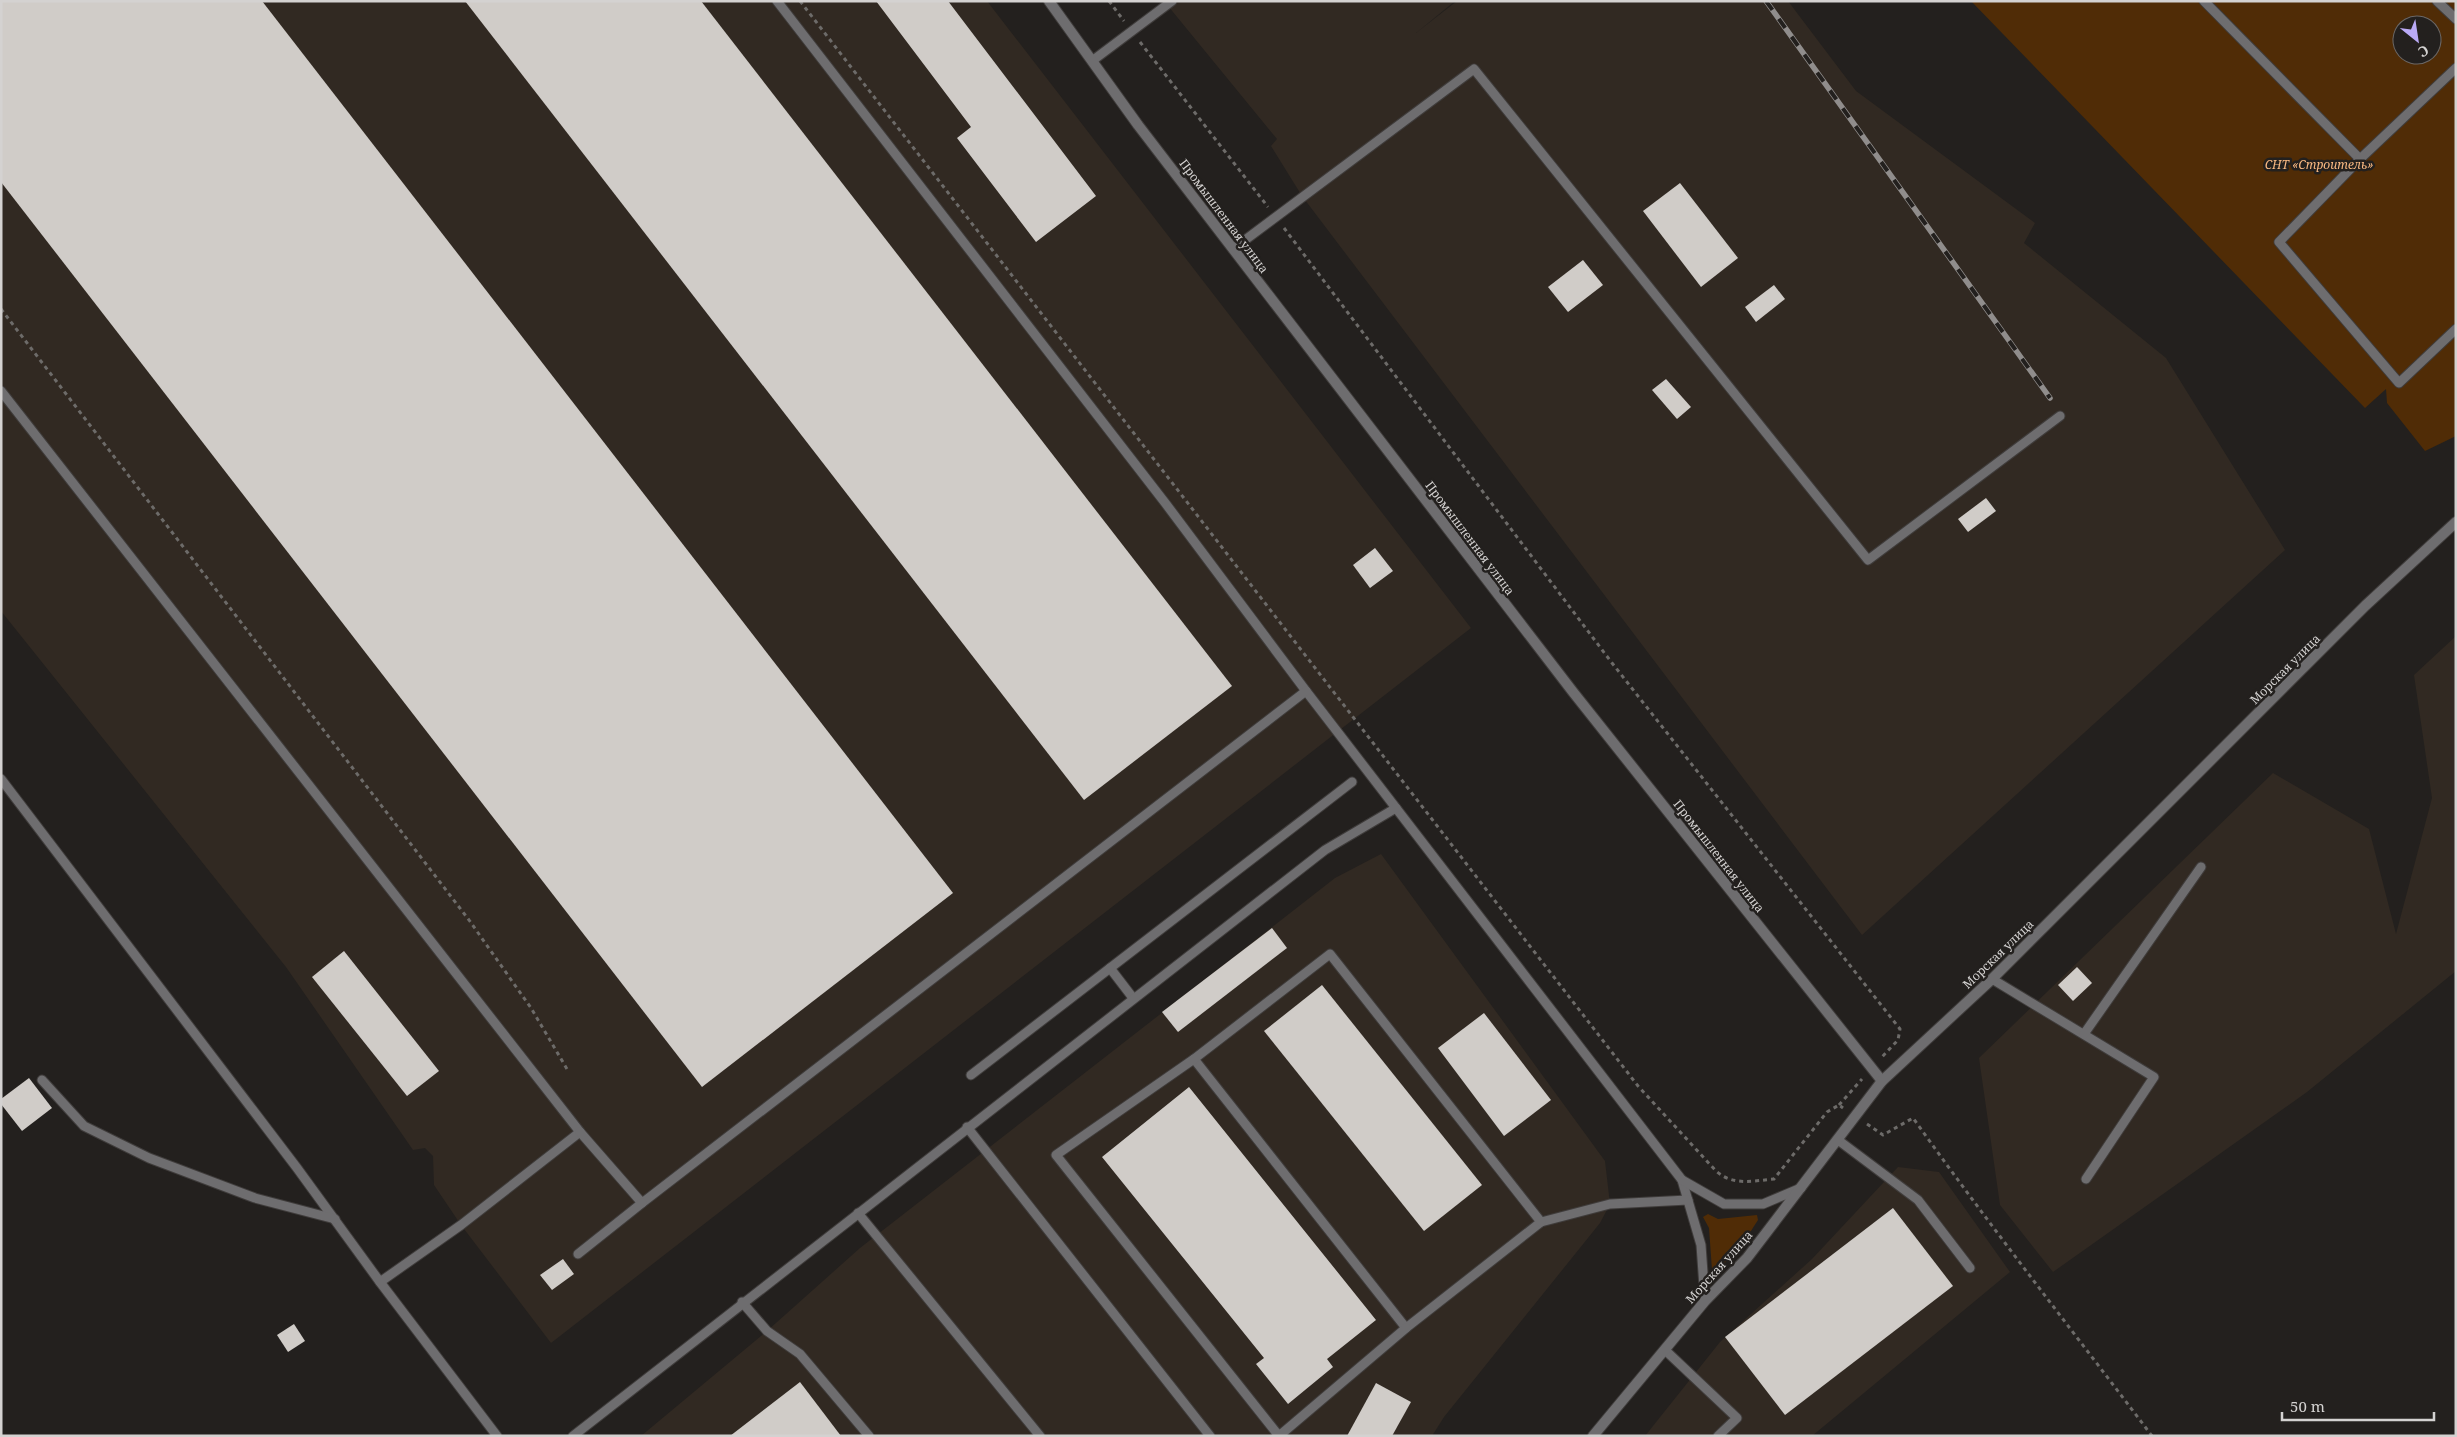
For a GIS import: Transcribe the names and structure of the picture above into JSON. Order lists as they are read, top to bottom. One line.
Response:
{"streets":{"street":["Промышленная улица","Морская улица"]},"crossings":[["Промышленная улица","Морская улица"]],"parks":["СНТ «Строитель»"],"scale_bar":"50 m","north":"bottom right"}
